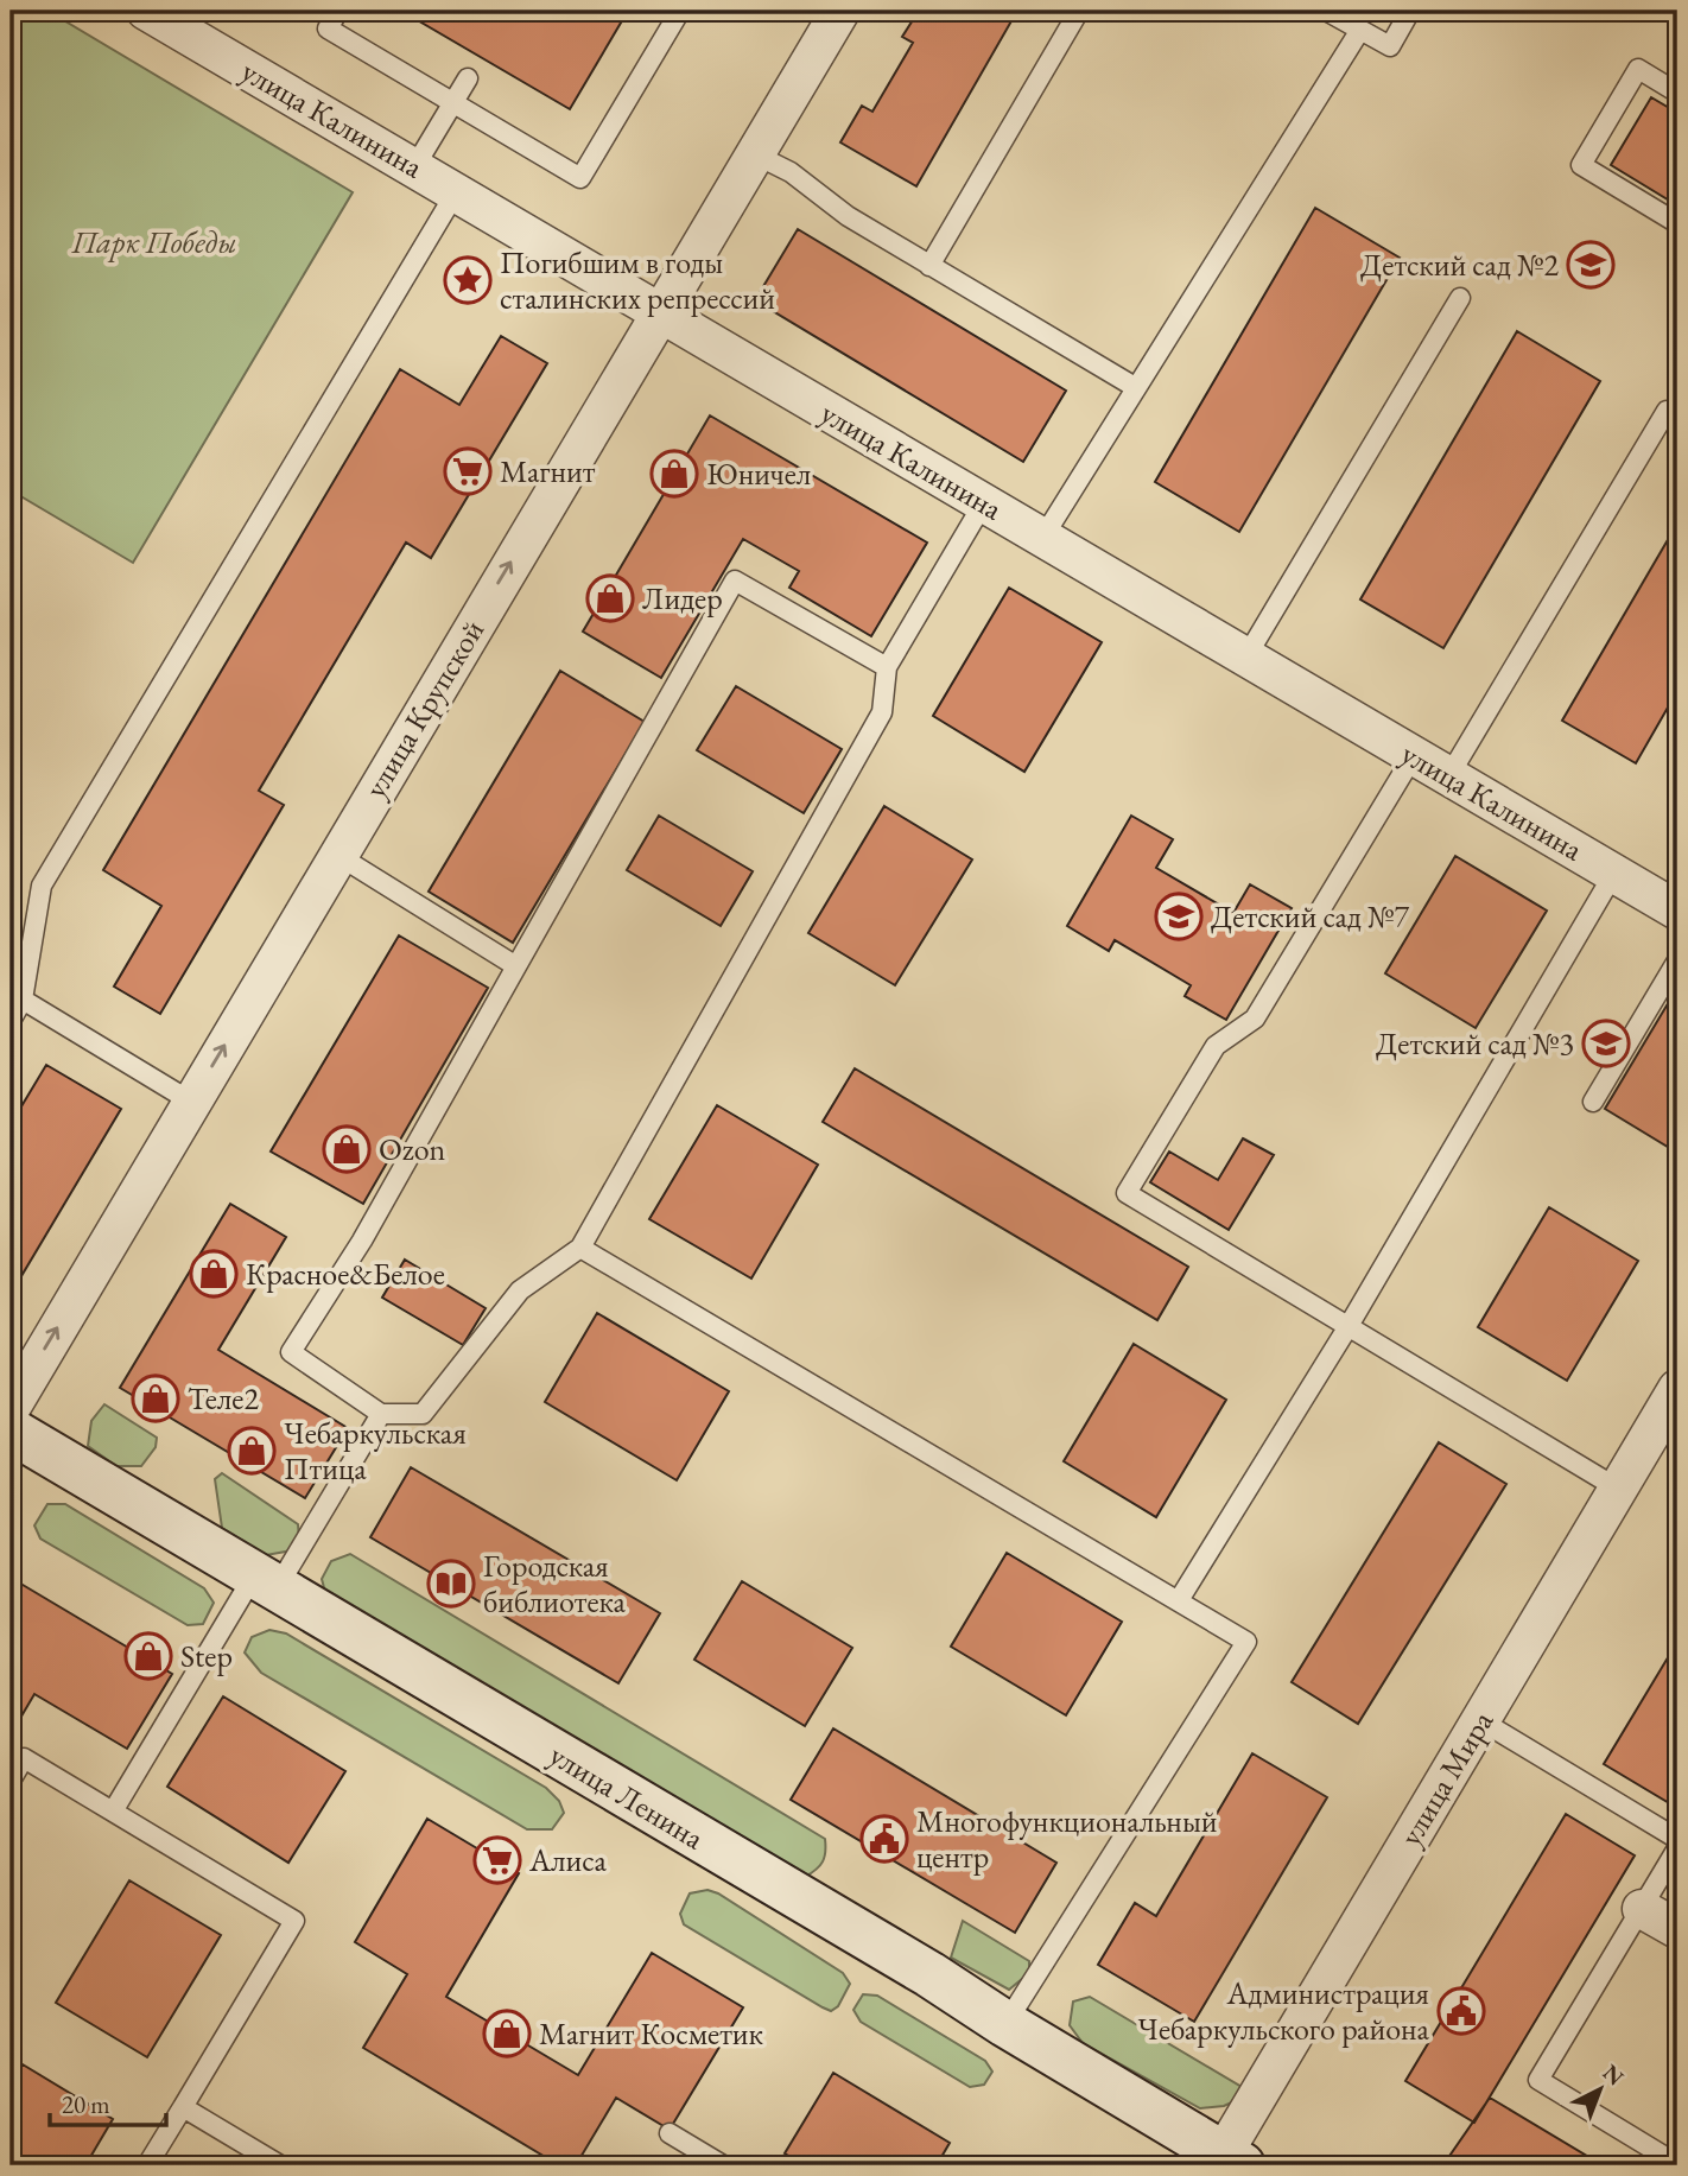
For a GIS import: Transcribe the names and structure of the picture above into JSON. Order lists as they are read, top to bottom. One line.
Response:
{"streets":{"street":["улица Калинина","улица Крупской","улица Мира","улица Ленина"]},"crossings":[["улица Калинина","улица Крупской"],["улица Мира","улица Ленина"]],"one_way":["улица Крупской"],"parks":["Парк Победы"],"places":{"school or university":["Детский сад №2","Детский сад №7","Детский сад №3"],"place":["Погибшим в годы сталинских репрессий"],"supermarket":["Магнит","Алиса"],"shop":["Юничел","Лидер","Ozon","Красное&Белое","Теле2","Чебаркульская Птица","Step","Магнит Косметик"],"library":["Городская библиотека"],"public building":["Многофункциональный центр","Администрация Чебаркульского района"]},"scale_bar":"20 m","north":"top right"}
